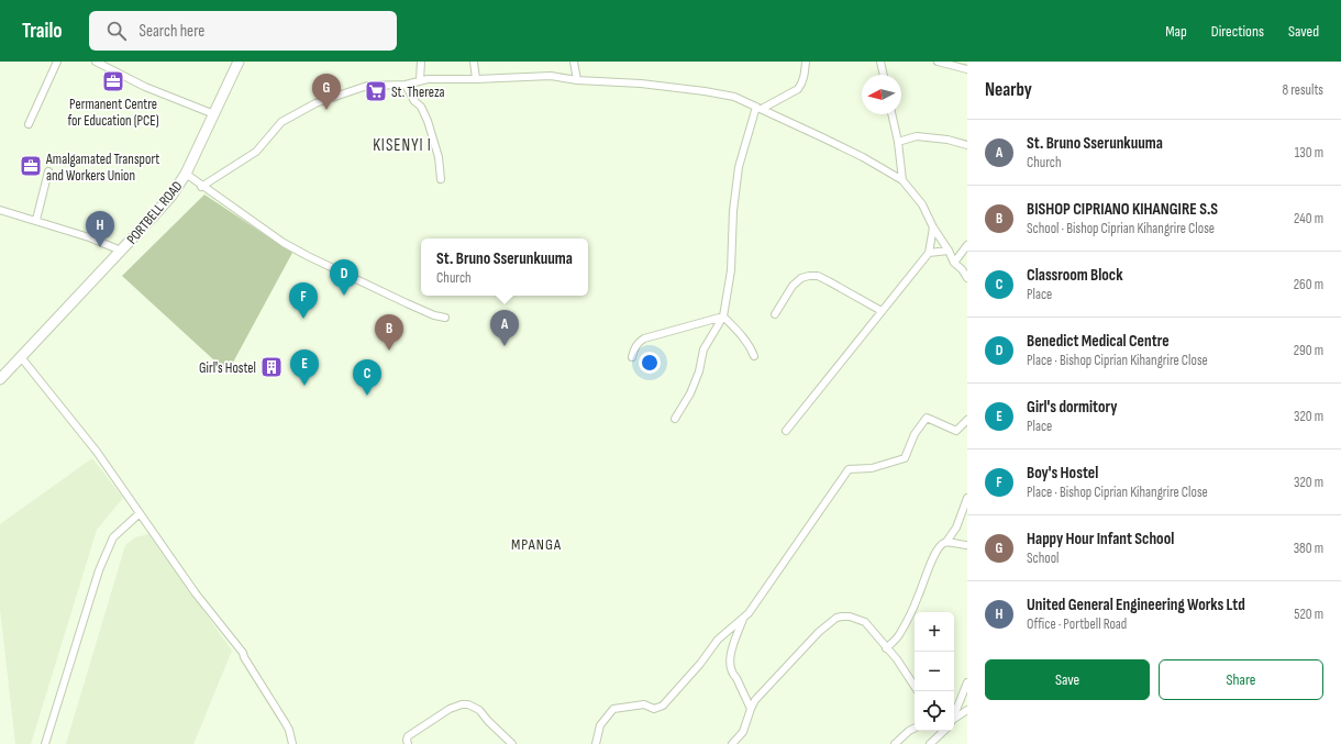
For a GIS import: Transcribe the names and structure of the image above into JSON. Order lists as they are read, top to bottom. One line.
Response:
{"streets":{"main road":["PORTBELL ROAD"]},"districts":["KISENYI I","MPANGA"],"places":{"office":["Permanent Centre for Education (PCE)","Amalgamated Transport and Workers Union"],"supermarket":["St. Thereza"],"building":["Girl's Hostel"]},"north":"left","page":{"header":"Trailo","search":"Search here","nav":["Map","Directions","Saved"],"heading":["Nearby","8 results"],"pins":["G","H","D","F","A","B","E","C"],"list":[{"mark":"A","name":"St. Bruno Sserunkuuma","note":"Church","value":"130 m"},{"mark":"B","name":"BISHOP CIPRIANO KIHANGIRE S.S","note":"School · Bishop Ciprian Kihangrire Close","value":"240 m"},{"mark":"C","name":"Classroom Block","note":"Place","value":"260 m"},{"mark":"D","name":"Benedict Medical Centre","note":"Place · Bishop Ciprian Kihangrire Close","value":"290 m"},{"mark":"E","name":"Girl's dormitory","note":"Place","value":"320 m"},{"mark":"F","name":"Boy's Hostel","note":"Place · Bishop Ciprian Kihangrire Close","value":"320 m"},{"mark":"G","name":"Happy Hour Infant School","note":"School","value":"380 m"},{"mark":"H","name":"United General Engineering Works Ltd","note":"Office · Portbell Road","value":"520 m"}],"popup":["St. Bruno Sserunkuuma","Church"],"map_buttons":["+","−"],"buttons":["Save","Share"]}}
